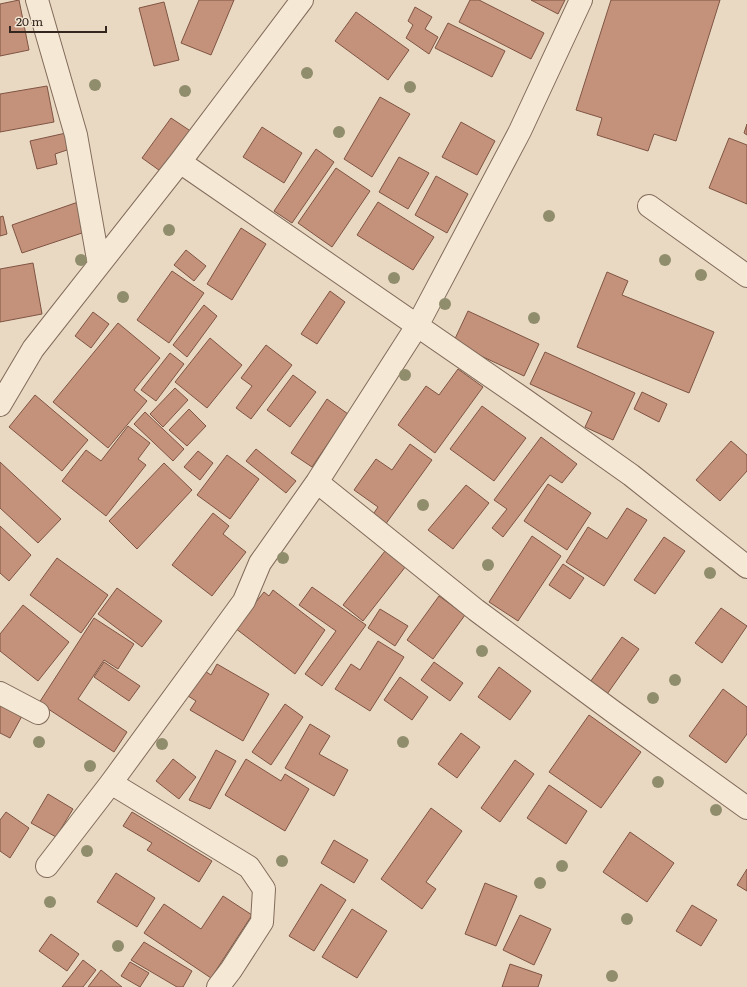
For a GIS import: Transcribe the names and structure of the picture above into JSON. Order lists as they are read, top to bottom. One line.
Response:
{"scale_bar":"20 m"}
